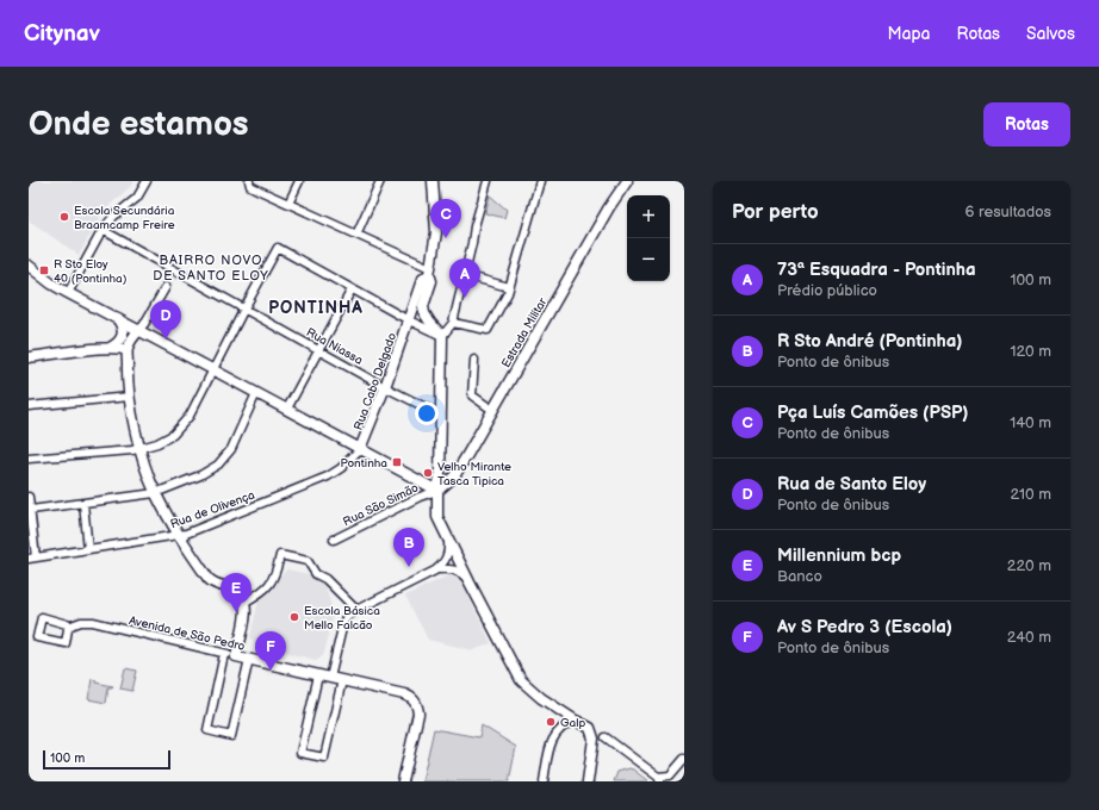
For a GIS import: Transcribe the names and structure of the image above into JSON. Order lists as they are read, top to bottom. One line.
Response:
{"streets":{"main road":["Estrada Militar","Rua Cabo Delgado","Avenida de São Pedro"],"street":["Rua Niassa","Rua São Simão","Rua de Olivença"]},"crossings":[["Estrada Militar","Rua São Simão"],["Rua Niassa","Rua Cabo Delgado"],["Rua Cabo Delgado","Rua de Olivença"]],"districts":["BAIRRO NOVO DE SANTO ELOY","PONTINHA"],"places":{"other":["Escola Secundária Braamcamp Freire","Velho Mirante Tasca Tipica","Escola Básica Mello Falcão","Galp"],"transit":["R Sto Eloy 40 (Pontinha)","Pontinha"]},"scale_bar":"100 m","page":{"header":"Citynav","nav":["Mapa","Rotas","Salvos"],"buttons":"Rotas","title":"Onde estamos","heading":["Por perto","6 resultados"],"map_buttons":["+","−"],"pins":["C","A","D","B","E","F"],"list":[{"mark":"A","name":"73ª Esquadra - Pontinha","note":"Prédio público","value":"100 m"},{"mark":"B","name":"R Sto André (Pontinha)","note":"Ponto de ônibus","value":"120 m"},{"mark":"C","name":"Pça Luís Camões (PSP)","note":"Ponto de ônibus","value":"140 m"},{"mark":"D","name":"Rua de Santo Eloy","note":"Ponto de ônibus","value":"210 m"},{"mark":"E","name":"Millennium bcp","note":"Banco","value":"220 m"},{"mark":"F","name":"Av S Pedro 3 (Escola)","note":"Ponto de ônibus","value":"240 m"}],"scale":"100 m"}}
